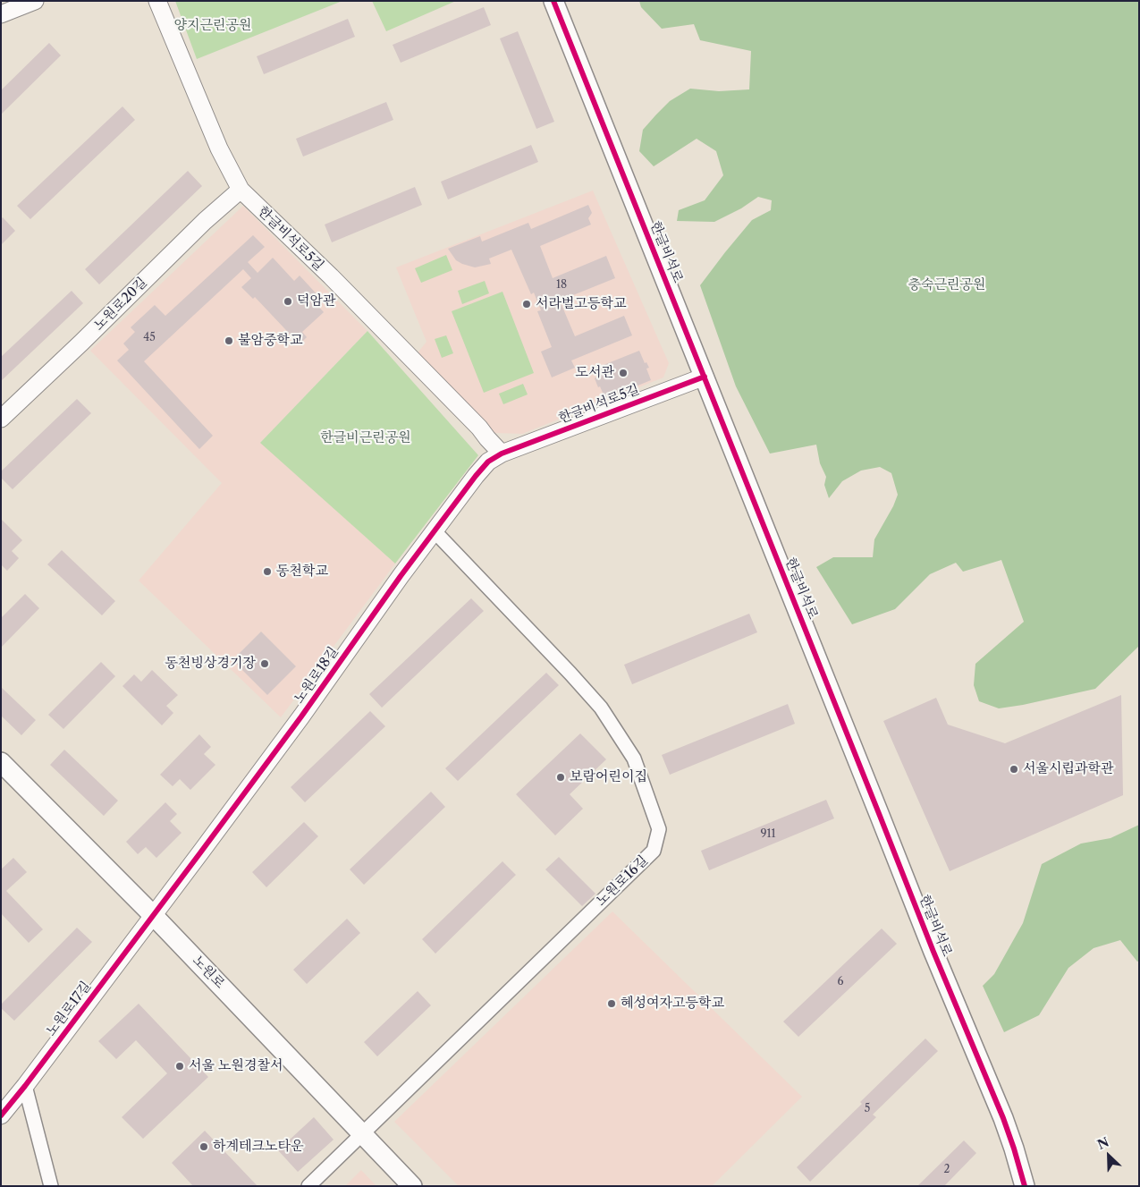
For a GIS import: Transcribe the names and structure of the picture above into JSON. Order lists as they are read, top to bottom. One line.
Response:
{"streets":{"main road":["한글비석로","노원로"],"street":["한글비석로5길","노원로20길","노원로18길","노원로16길","노원로17길"]},"crossings":[["한글비석로5길","한글비석로"],["한글비석로5길","노원로20길"],["한글비석로5길","노원로18길"],["노원로18길","노원로16길"],["노원로18길","노원로"],["노원로18길","노원로17길"],["노원로16길","노원로"],["노원로","노원로17길"]],"parks":["양지근린공원","충숙근린공원","한글비근린공원"],"places":["덕암관","서라벌고등학교","불암중학교","도서관","동천학교","동천빙상경기장","서울시립과학관","보람어린이집","혜성여자고등학교","서울 노원경찰서","하계테크노타운"],"house_numbers":["18","45","911","6","5","2"],"north":"top left"}
